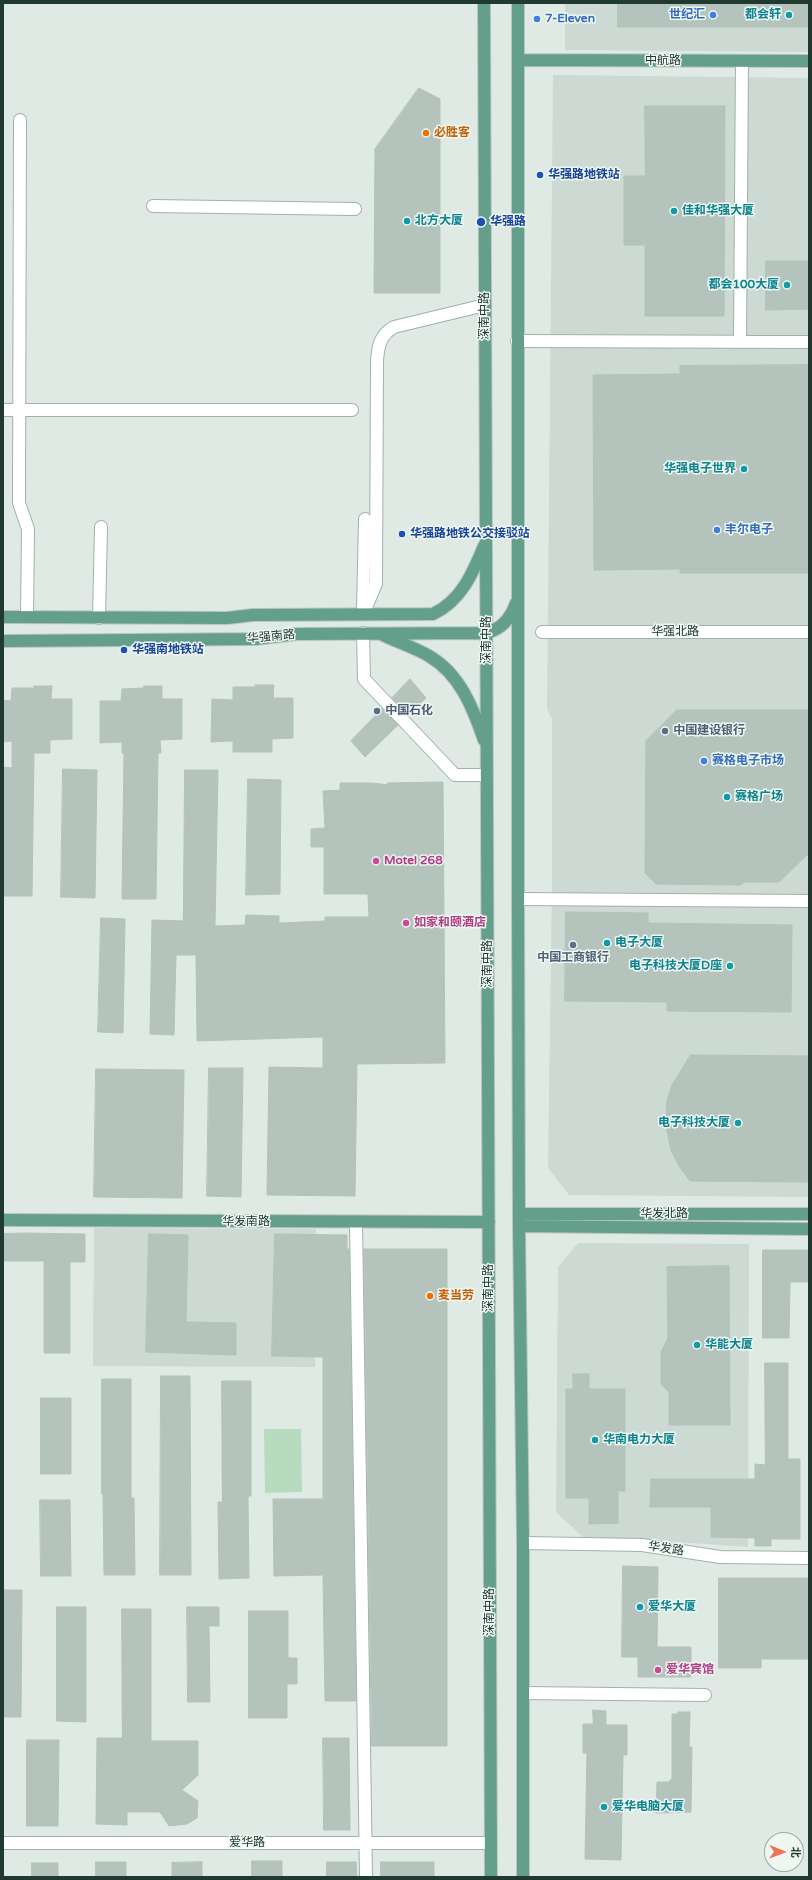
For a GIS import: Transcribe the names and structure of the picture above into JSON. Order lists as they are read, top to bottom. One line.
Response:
{"streets":{"main road":["中航路","深南中路","华强南路","华发北路","华发南路"],"street":["华强北路","华发路","爱华路"]},"crossings":[["深南中路","华强南路"],["深南中路","华发南路"],["深南中路","爱华路"]],"places":["世纪汇","都会轩","7-Eleven","必胜客","华强路地铁站","佳和华强大厦","北方大厦","华强路","都会100大厦","华强电子世界","丰尔电子","华强路地铁公交接驳站","华强南地铁站","中国石化","中国建设银行","赛格电子市场","赛格广场","Motel 268","如家和颐酒店","电子大厦","中国工商银行","电子科技大厦D座","电子科技大厦","麦当劳","华能大厦","华南电力大厦","爱华大厦","爱华宾馆","爱华电脑大厦"],"north":"right"}
